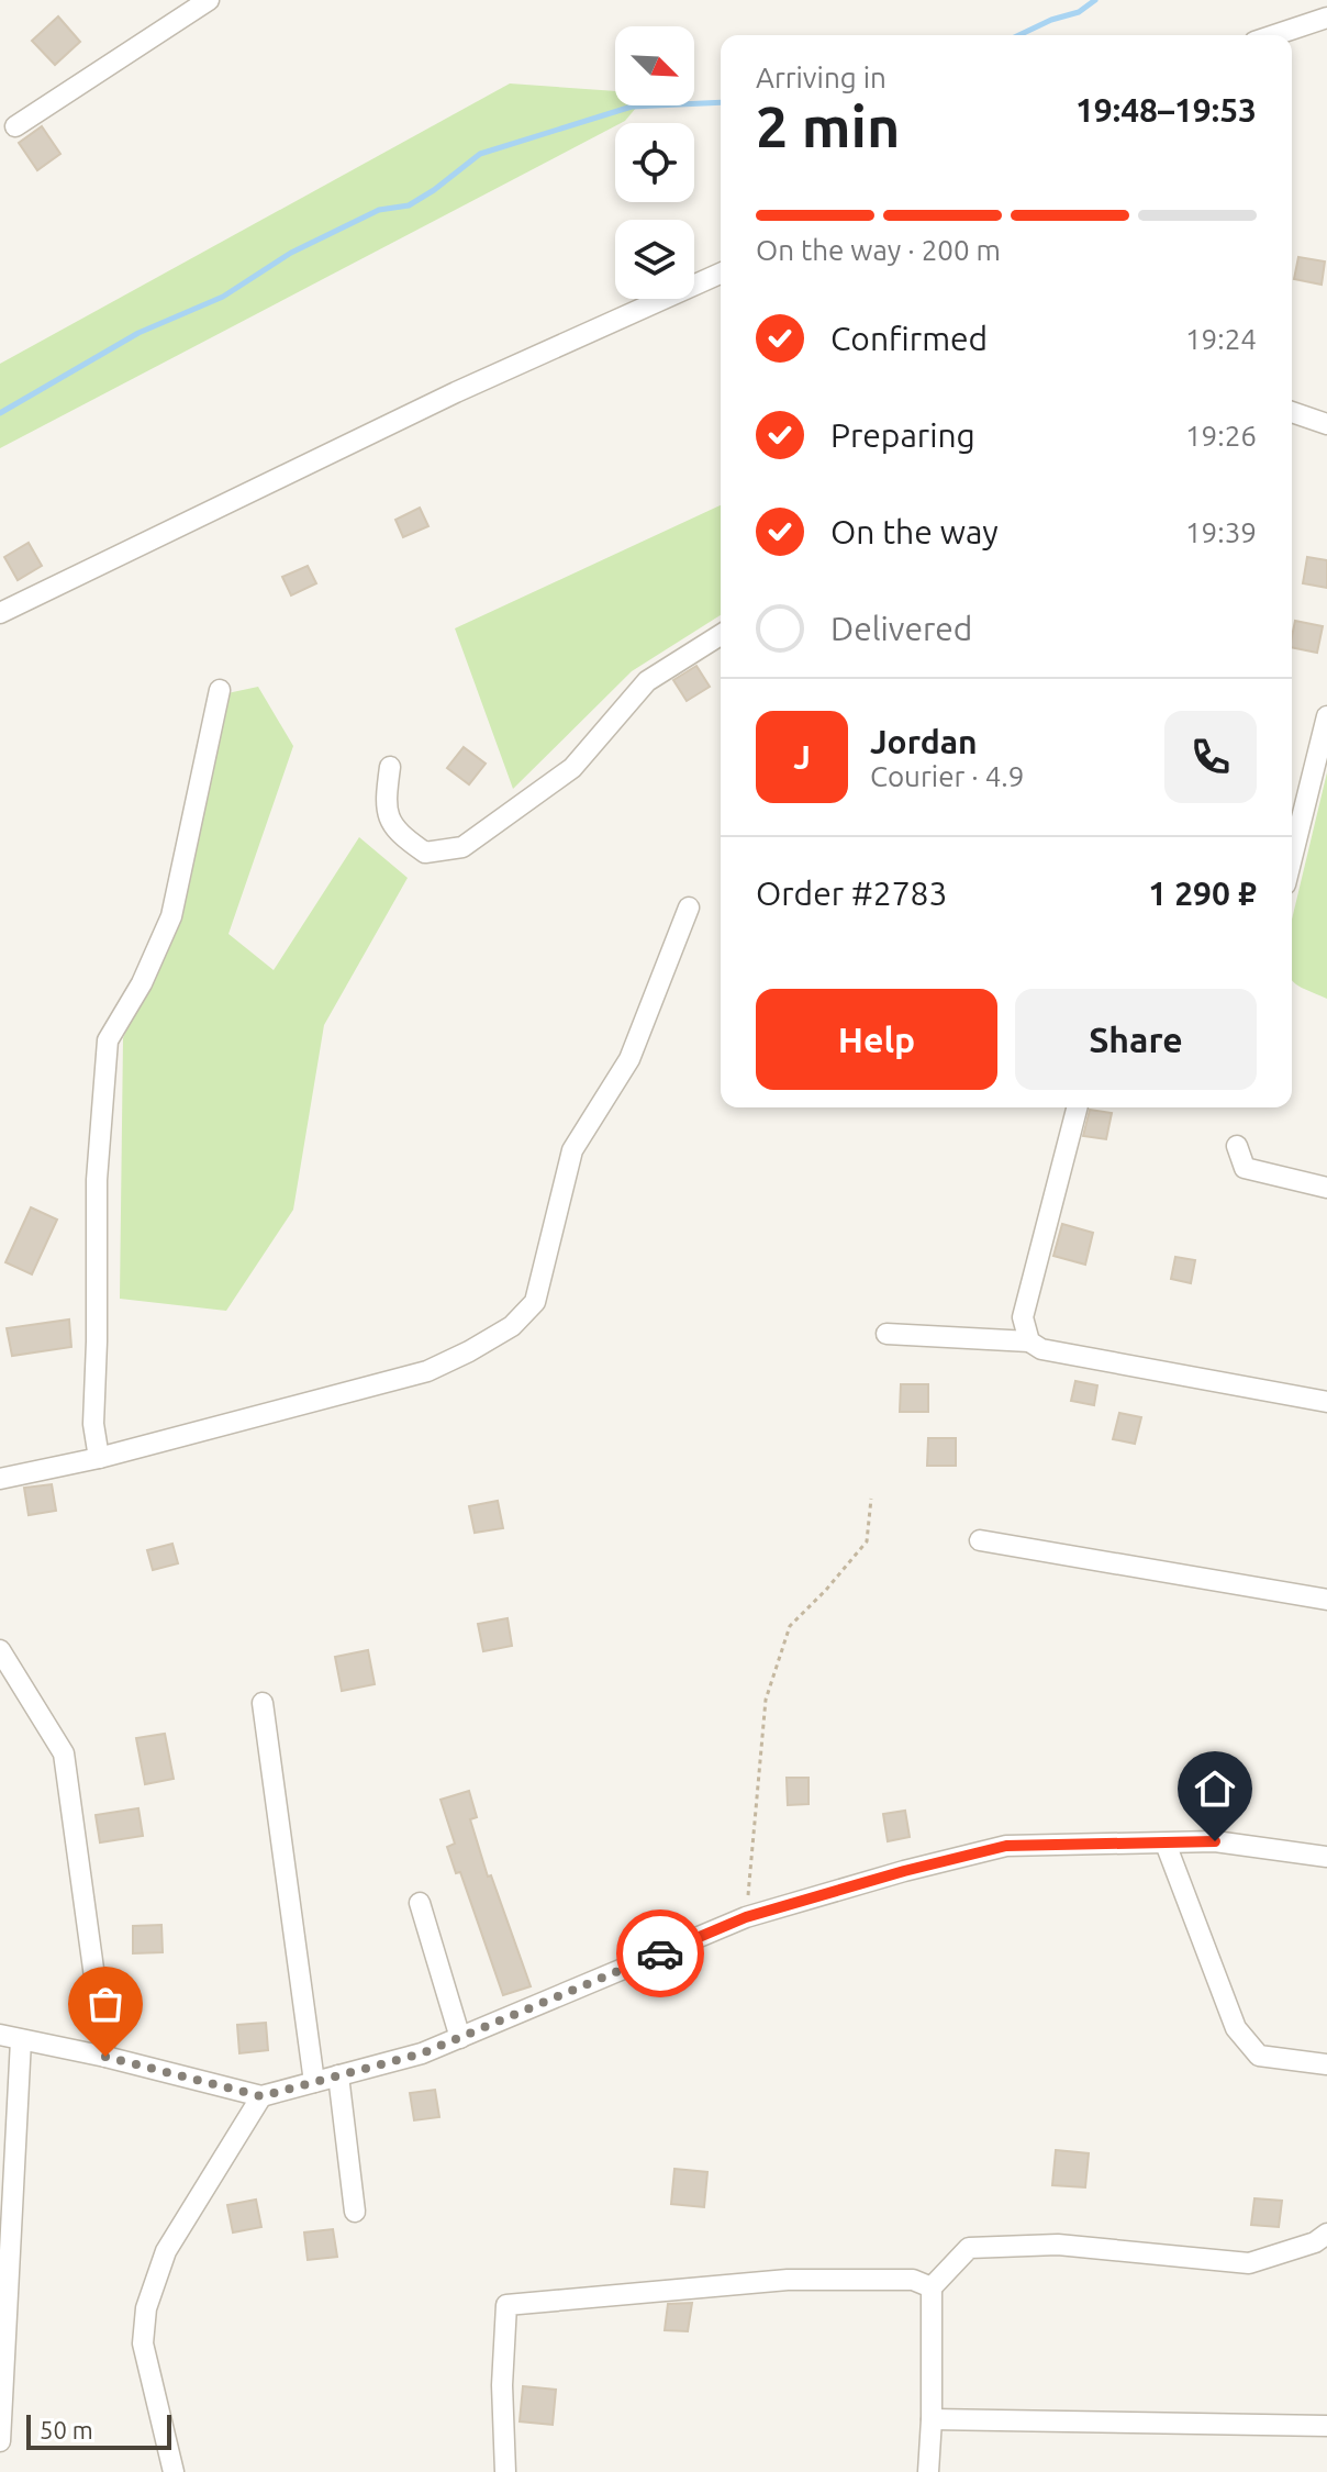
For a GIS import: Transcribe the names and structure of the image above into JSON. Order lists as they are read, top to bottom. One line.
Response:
{"scale_bar":"50 m","north":"bottom right","page":{"heading":["2 min","Arriving in","19:48–19:53"],"panel":["Jordan","Courier · 4.9","Order #2783","1 290 ₽"],"bar":"On the way · 200 m","list":[["Confirmed","19:24"],["Preparing","19:26"],["On the way","19:39"],"Delivered"],"round":"J","buttons":["Help","Share"],"scale":"50 m"}}
